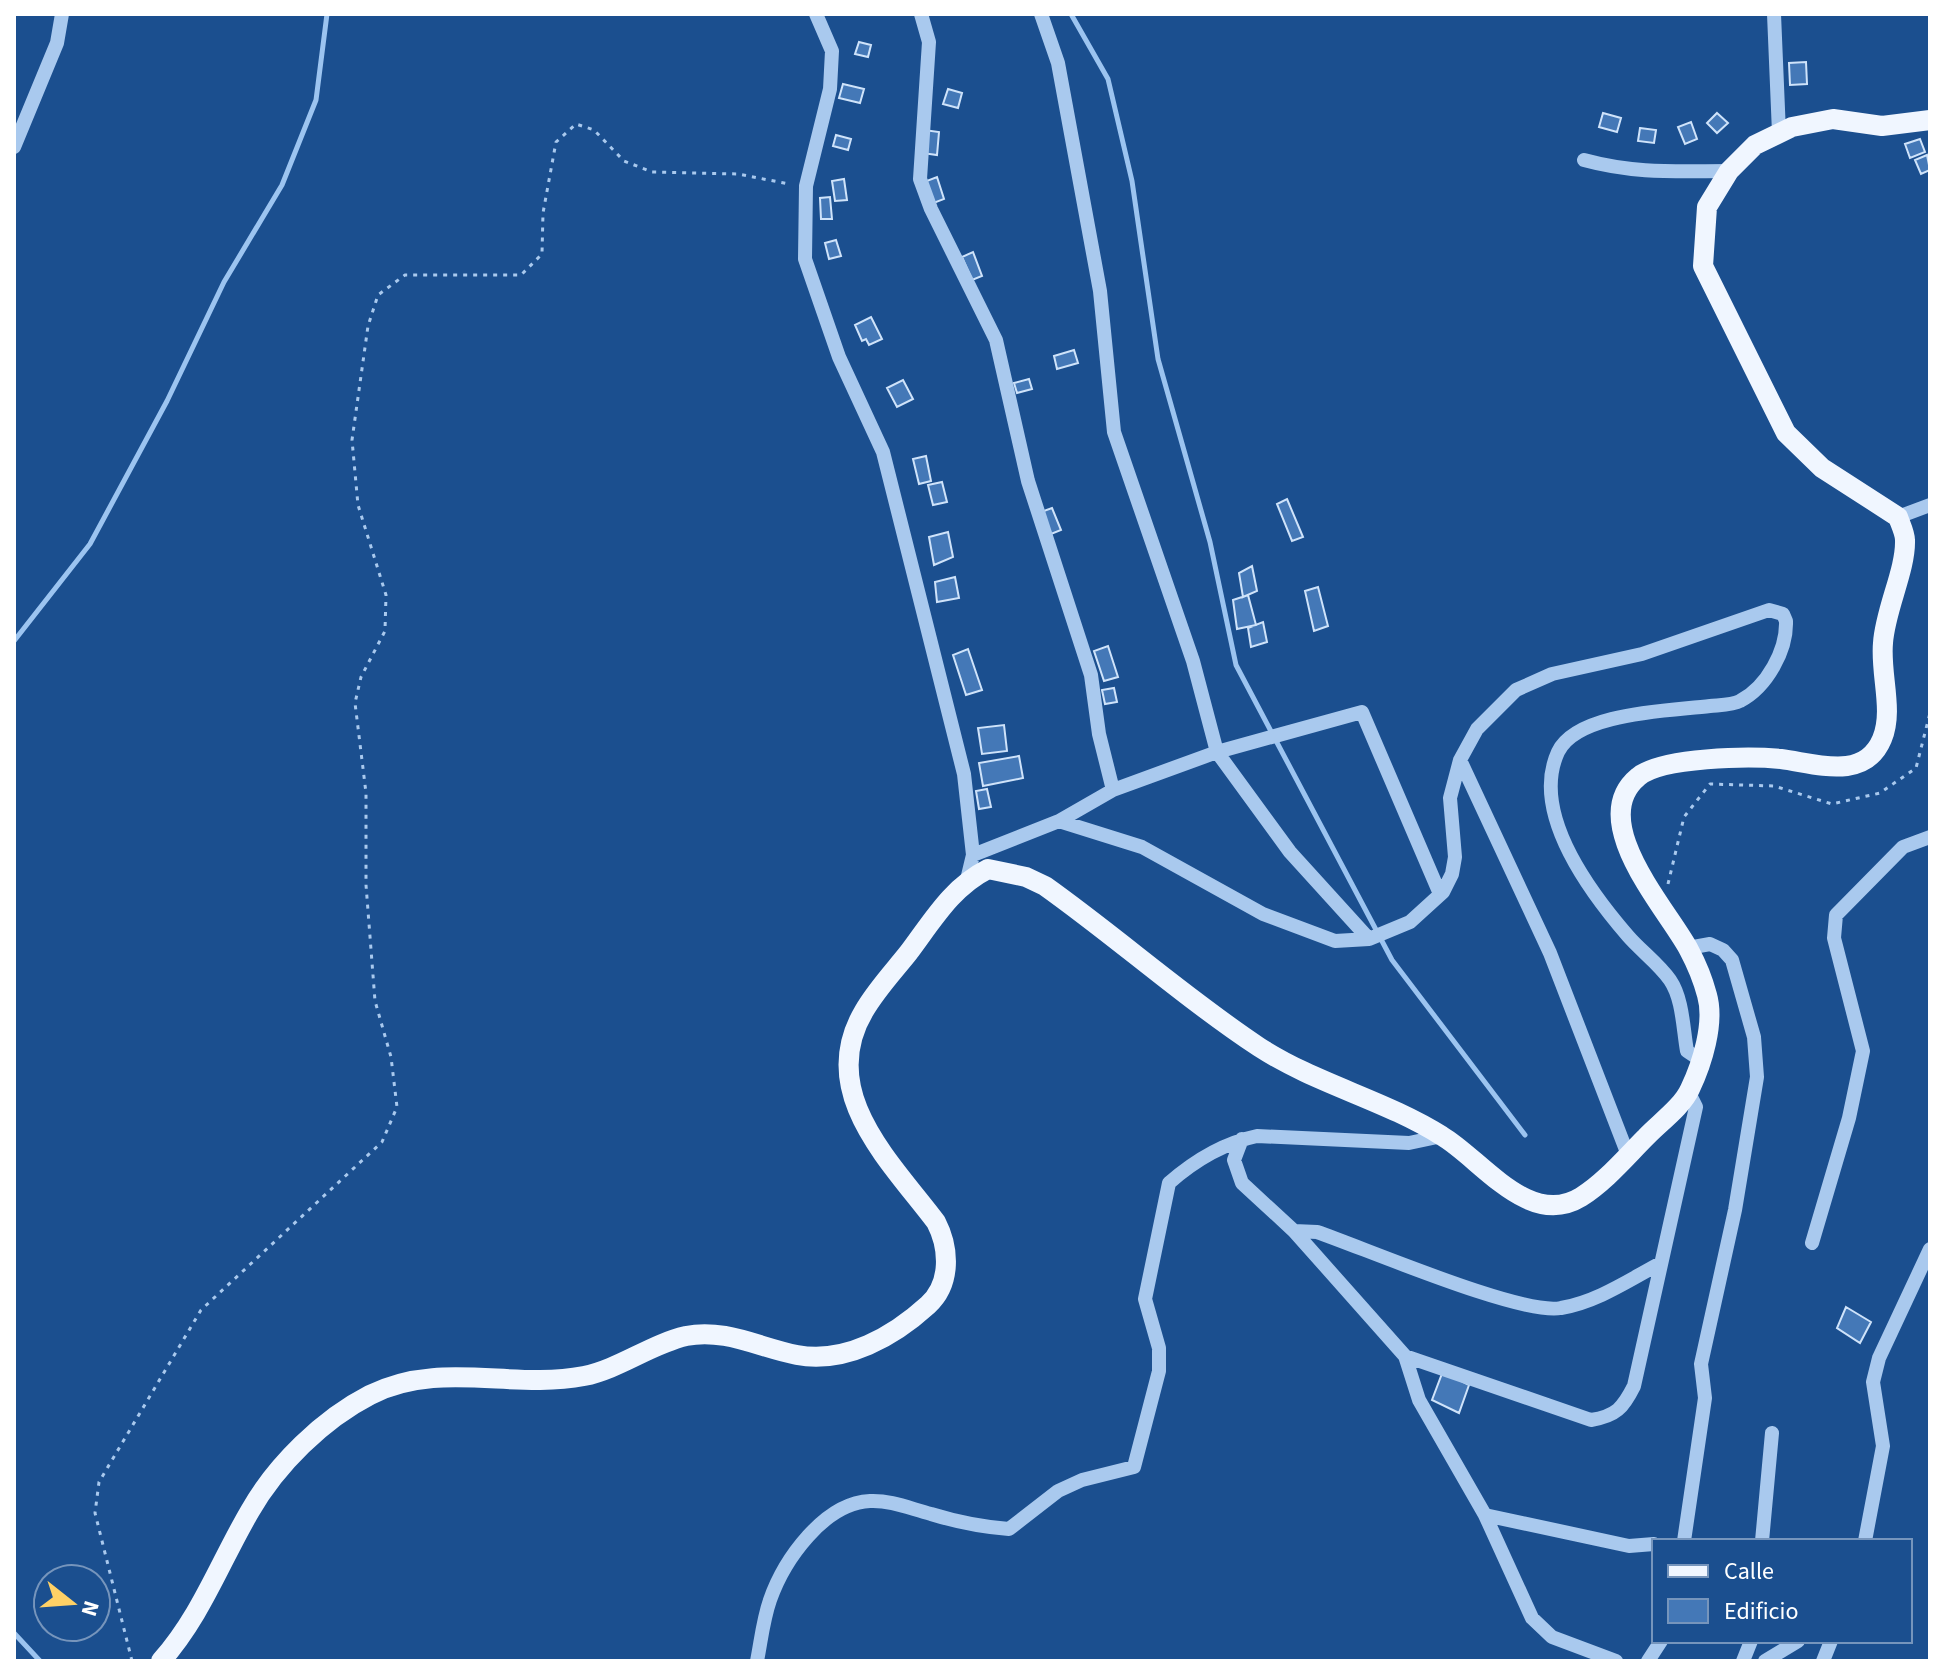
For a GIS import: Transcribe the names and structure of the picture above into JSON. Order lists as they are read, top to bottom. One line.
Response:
{"legend":["Calle","Edificio"],"north":"right"}
